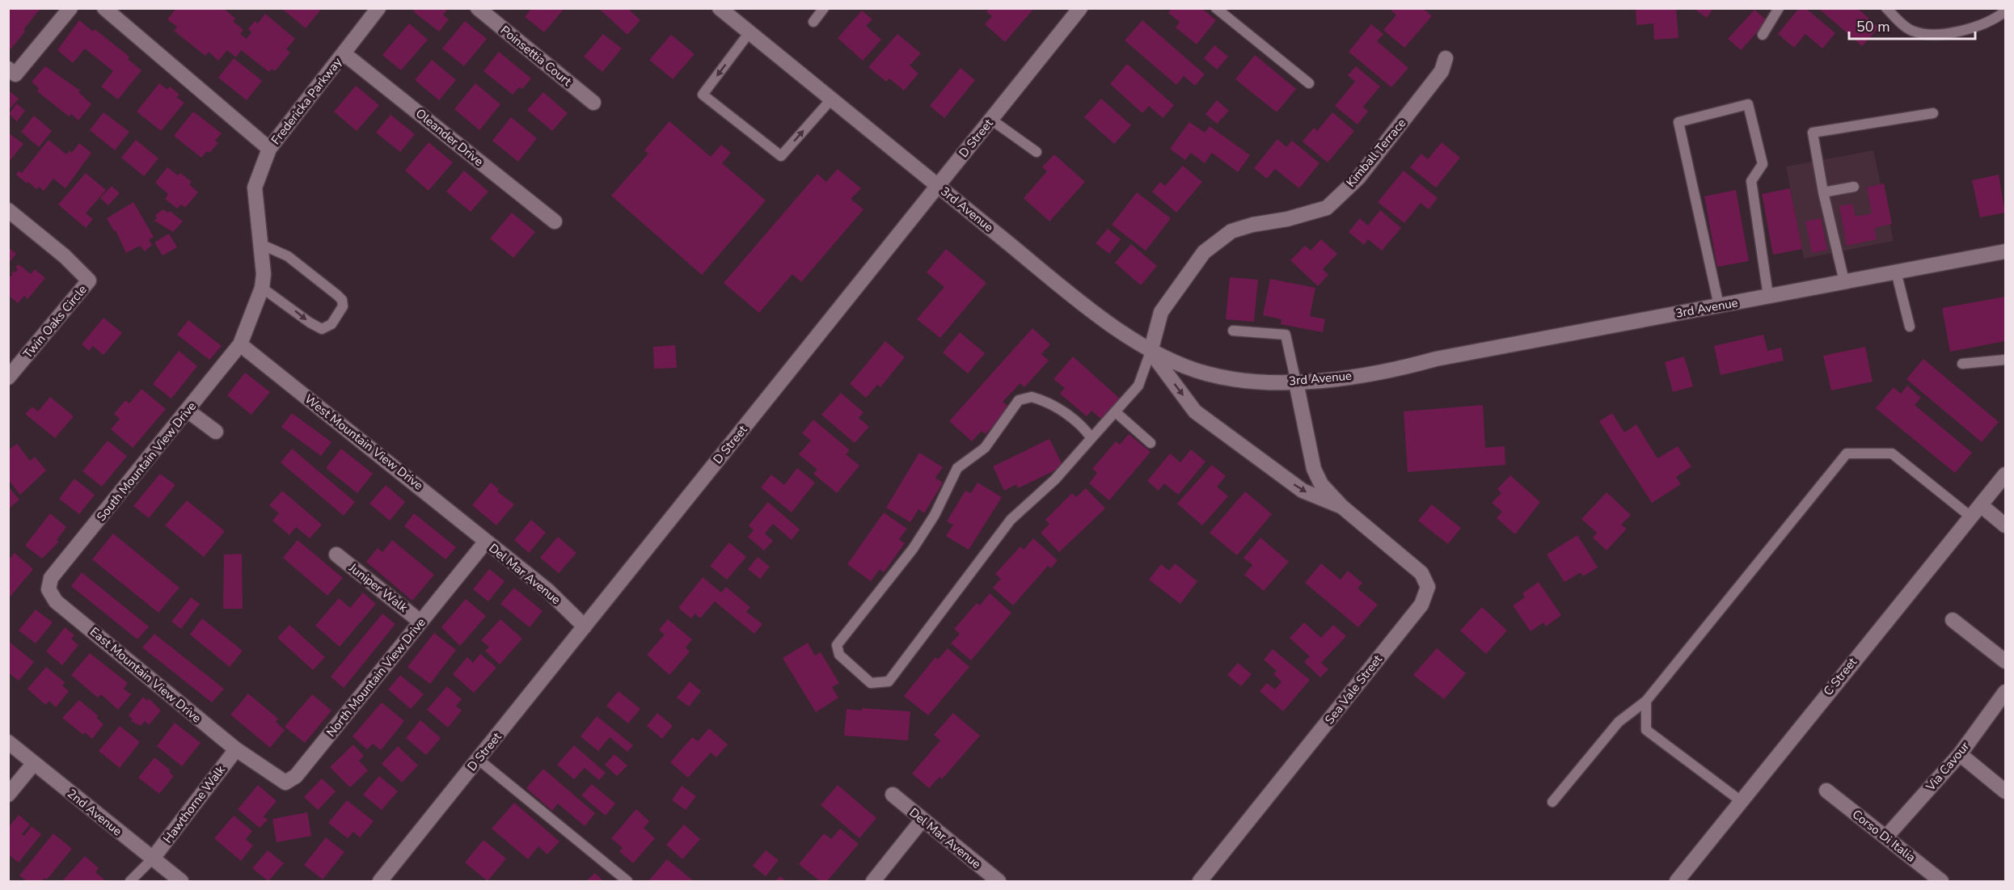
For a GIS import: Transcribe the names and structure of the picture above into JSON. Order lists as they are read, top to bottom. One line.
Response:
{"streets":{"street":["Poinsettia Court","Fredericka Parkway","Oleander Drive","D Street","Kimball Terrace","3rd Avenue","Twin Oaks Circle","West Mountain View Drive","South Mountain View Drive","Del Mar Avenue","Juniper Walk","East Mountain View Drive","C Street","North Mountain View Drive","Sea Vale Street","Via Cavour","Hawthorne Walk","2nd Avenue","Corso Di Italia"]},"crossings":[["Fredericka Parkway","Oleander Drive"],["Fredericka Parkway","West Mountain View Drive"],["Fredericka Parkway","South Mountain View Drive"],["D Street","3rd Avenue"],["D Street","Del Mar Avenue"],["Kimball Terrace","3rd Avenue"],["Kimball Terrace","Sea Vale Street"],["3rd Avenue","Sea Vale Street"],["West Mountain View Drive","South Mountain View Drive"],["West Mountain View Drive","Del Mar Avenue"],["West Mountain View Drive","North Mountain View Drive"],["South Mountain View Drive","East Mountain View Drive"],["Del Mar Avenue","North Mountain View Drive"],["Juniper Walk","North Mountain View Drive"],["East Mountain View Drive","North Mountain View Drive"],["East Mountain View Drive","Hawthorne Walk"],["Via Cavour","Corso Di Italia"],["Hawthorne Walk","2nd Avenue"]],"scale_bar":"50 m"}
